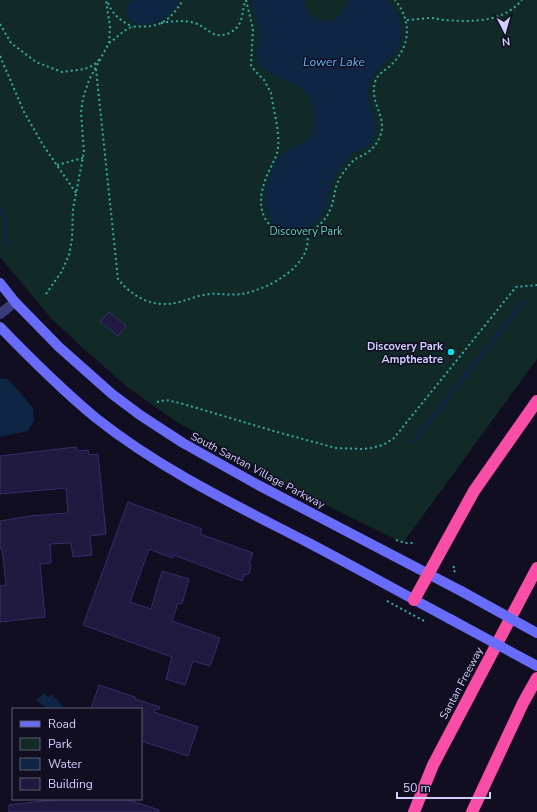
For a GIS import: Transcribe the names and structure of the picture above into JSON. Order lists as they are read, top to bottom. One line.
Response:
{"streets":{"highway":["Santan Freeway"],"main road":["South Santan Village Parkway"]},"water":["Lower Lake"],"parks":["Discovery Park"],"places":["Discovery Park Amptheatre"],"legend":["Road","Park","Water","Building"],"scale_bar":"50 m","north":"bottom"}
